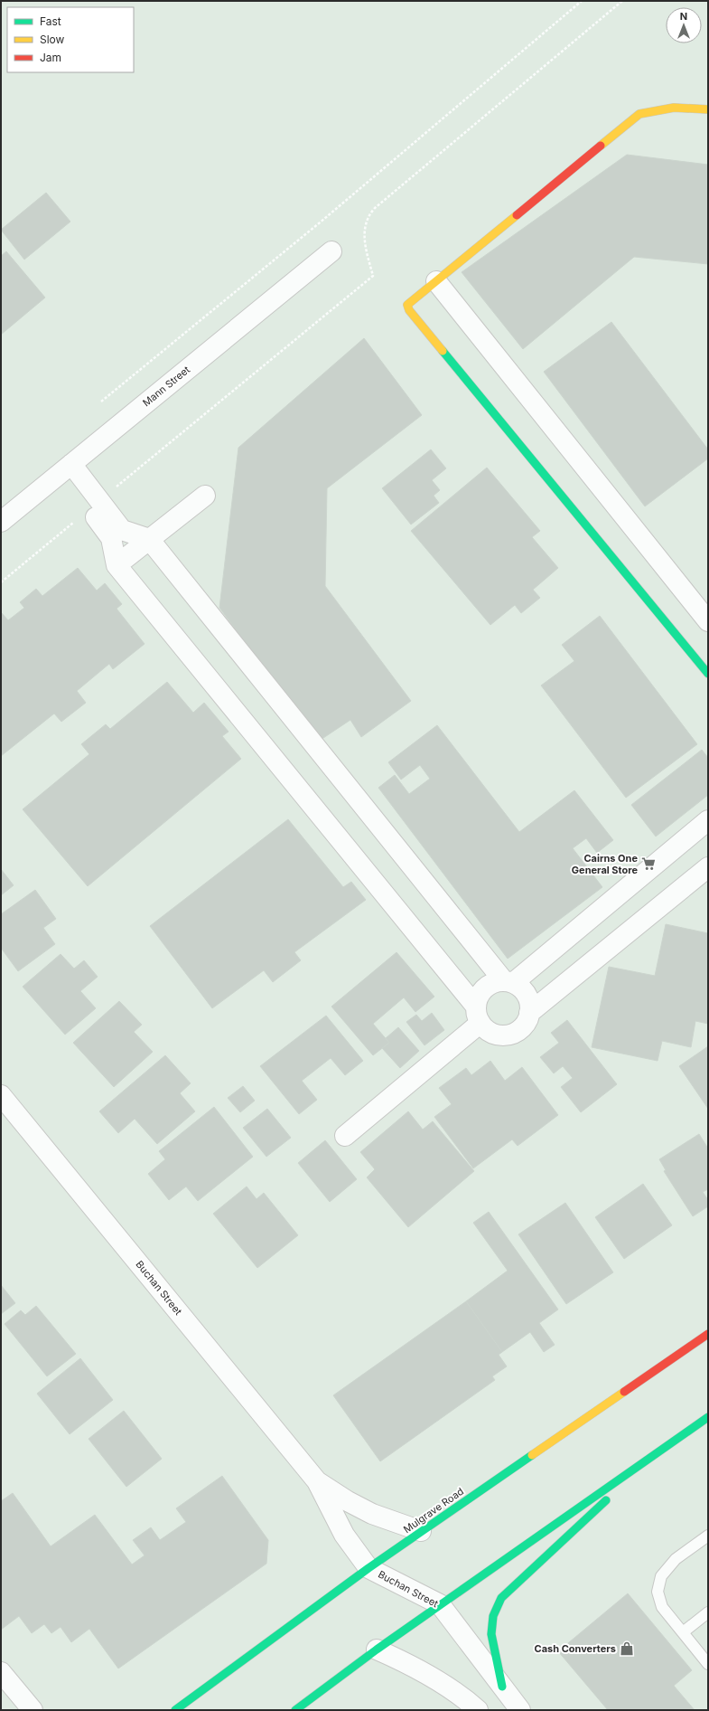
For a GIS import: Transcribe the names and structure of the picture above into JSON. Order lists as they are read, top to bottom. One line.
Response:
{"streets":{"main road":["Mulgrave Road"],"street":["Mann Street","Buchan Street"]},"crossings":[["Buchan Street","Mulgrave Road"]],"places":{"supermarket":["Cairns One General Store"],"shop":["Cash Converters"]},"legend":["Fast","Slow","Jam"],"north":"top"}
